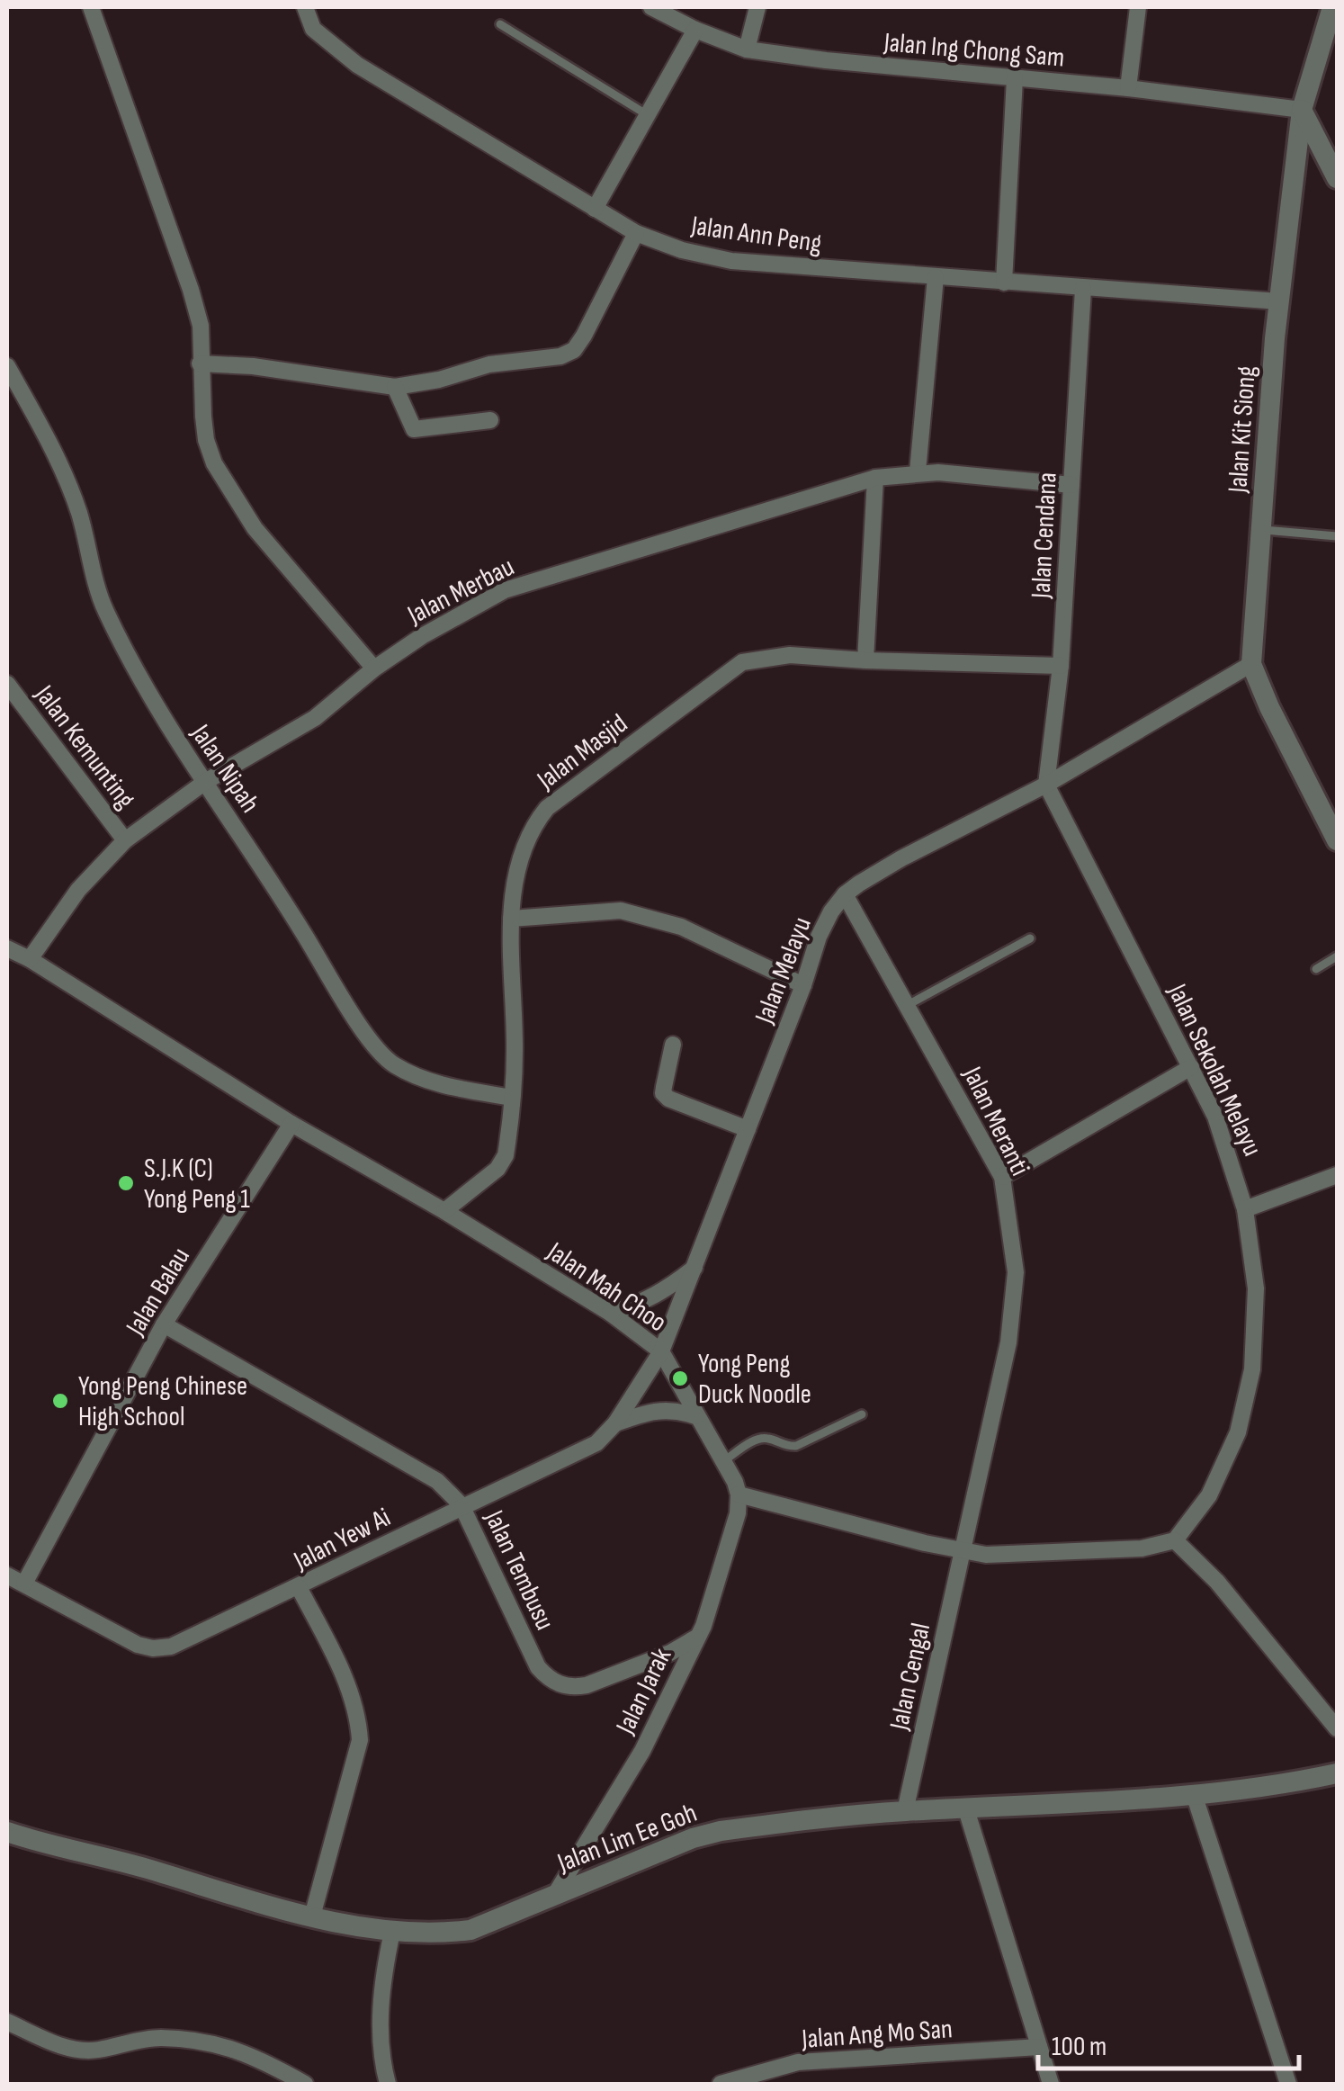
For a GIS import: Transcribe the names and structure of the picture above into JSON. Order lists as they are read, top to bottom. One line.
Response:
{"streets":{"street":["Jalan Ing Chong Sam","Jalan Ann Peng","Jalan Kit Siong","Jalan Cendana","Jalan Merbau","Jalan Kemunting","Jalan Masjid","Jalan Nipah","Jalan Melayu","Jalan Sekolah Melayu","Jalan Meranti","Jalan Mah Choo","Jalan Balau","Jalan Yew Ai","Jalan Tembusu","Jalan Cengal","Jalan Jarak","Jalan Lim Ee Goh","Jalan Ang Mo San"]},"crossings":[["Jalan Ing Chong Sam","Jalan Kit Siong"],["Jalan Ann Peng","Jalan Kit Siong"],["Jalan Ann Peng","Jalan Cendana"],["Jalan Kit Siong","Jalan Melayu"],["Jalan Cendana","Jalan Merbau"],["Jalan Cendana","Jalan Masjid"],["Jalan Cendana","Jalan Melayu"],["Jalan Cendana","Jalan Sekolah Melayu"],["Jalan Merbau","Jalan Kemunting"],["Jalan Merbau","Jalan Nipah"],["Jalan Merbau","Jalan Mah Choo"],["Jalan Masjid","Jalan Nipah"],["Jalan Masjid","Jalan Mah Choo"],["Jalan Melayu","Jalan Sekolah Melayu"],["Jalan Melayu","Jalan Meranti"],["Jalan Melayu","Jalan Mah Choo"],["Jalan Melayu","Jalan Yew Ai"],["Jalan Meranti","Jalan Cengal"],["Jalan Mah Choo","Jalan Balau"],["Jalan Mah Choo","Jalan Yew Ai"],["Jalan Mah Choo","Jalan Tembusu"],["Jalan Mah Choo","Jalan Jarak"],["Jalan Balau","Jalan Yew Ai"],["Jalan Balau","Jalan Tembusu"],["Jalan Yew Ai","Jalan Tembusu"],["Jalan Yew Ai","Jalan Jarak"],["Jalan Tembusu","Jalan Jarak"],["Jalan Cengal","Jalan Lim Ee Goh"],["Jalan Jarak","Jalan Lim Ee Goh"]],"places":["S.J.K (C) Yong Peng 1","Yong Peng Duck Noodle","Yong Peng Chinese High School"],"scale_bar":"100 m"}
